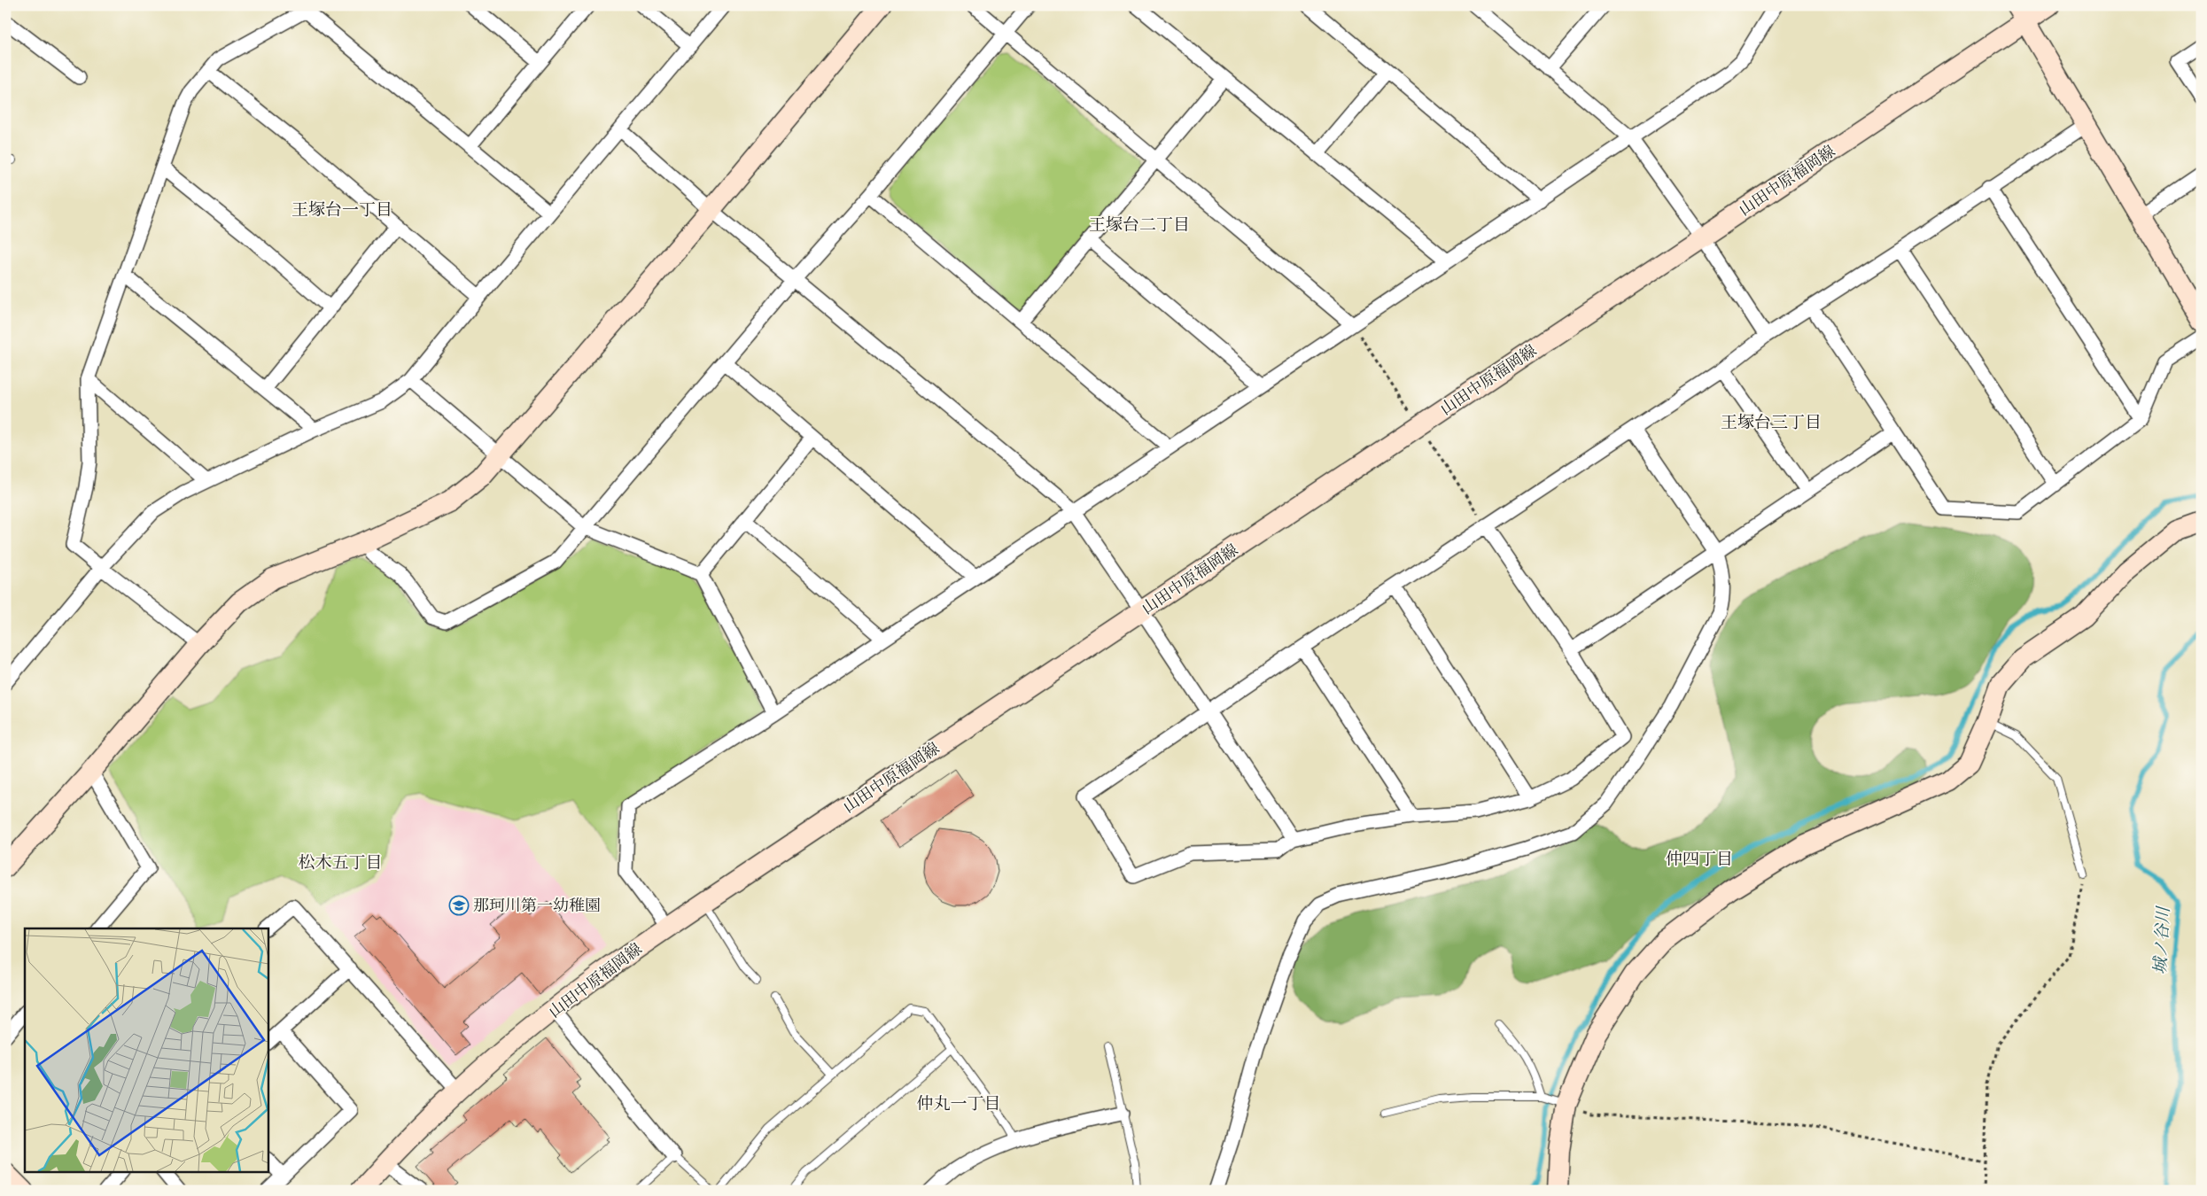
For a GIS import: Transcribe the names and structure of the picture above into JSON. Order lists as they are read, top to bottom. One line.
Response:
{"streets":{"street":["山田中原福岡線"]},"districts":["王塚台一丁目","王塚台二丁目","王塚台三丁目","仲四丁目","松木五丁目","仲丸一丁目"],"water":["城ノ谷川"],"places":{"school or university":["那珂川第一幼稚園"]}}
